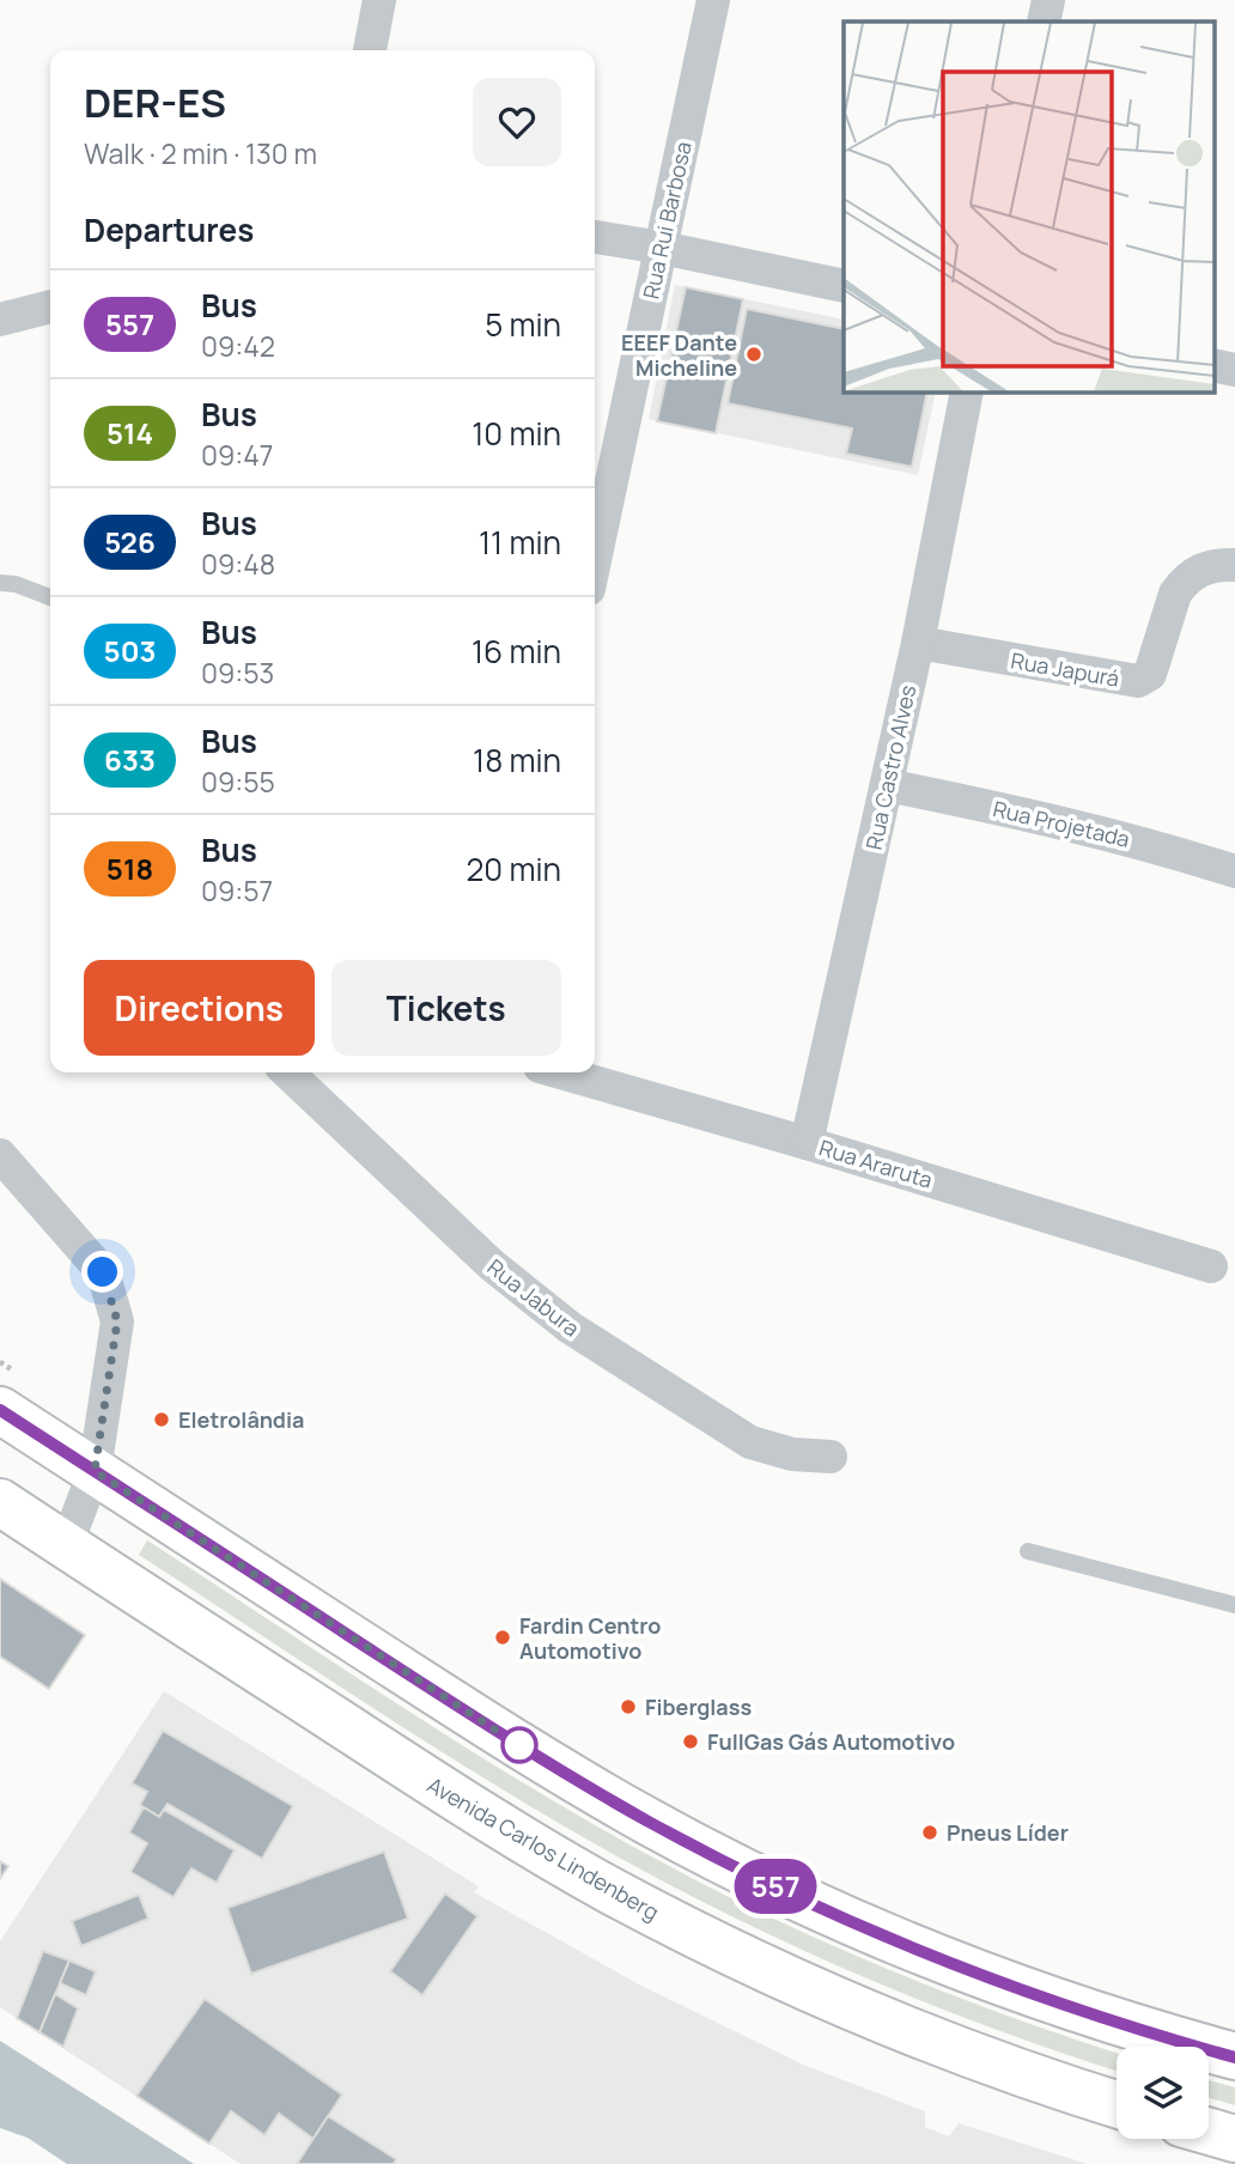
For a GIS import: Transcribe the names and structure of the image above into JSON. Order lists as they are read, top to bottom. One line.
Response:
{"streets":{"main road":["Avenida Carlos Lindenberg"],"street":["Rua Rui Barbosa","Rua Japurá","Rua Castro Alves","Rua Projetada","Rua Araruta","Rua Jabura"]},"crossings":[["Rua Japurá","Rua Castro Alves"],["Rua Castro Alves","Rua Projetada"],["Rua Castro Alves","Rua Araruta"]],"places":["EEEF Dante Micheline","Eletrolândia","Fardin Centro Automotivo","Fiberglass","FullGas Gás Automotivo","Pneus Líder"],"lines":["bus line 557"],"page":{"on_map":"557","heading":[["DER-ES","Walk · 2 min · 130 m"],"Departures"],"list":[{"mark":"557","name":"Bus","note":"09:42","value":"5 min"},{"mark":"514","name":"Bus","note":"09:47","value":"10 min"},{"mark":"526","name":"Bus","note":"09:48","value":"11 min"},{"mark":"503","name":"Bus","note":"09:53","value":"16 min"},{"mark":"633","name":"Bus","note":"09:55","value":"18 min"},{"mark":"518","name":"Bus","note":"09:57","value":"20 min"}],"buttons":["Directions","Tickets"]}}
